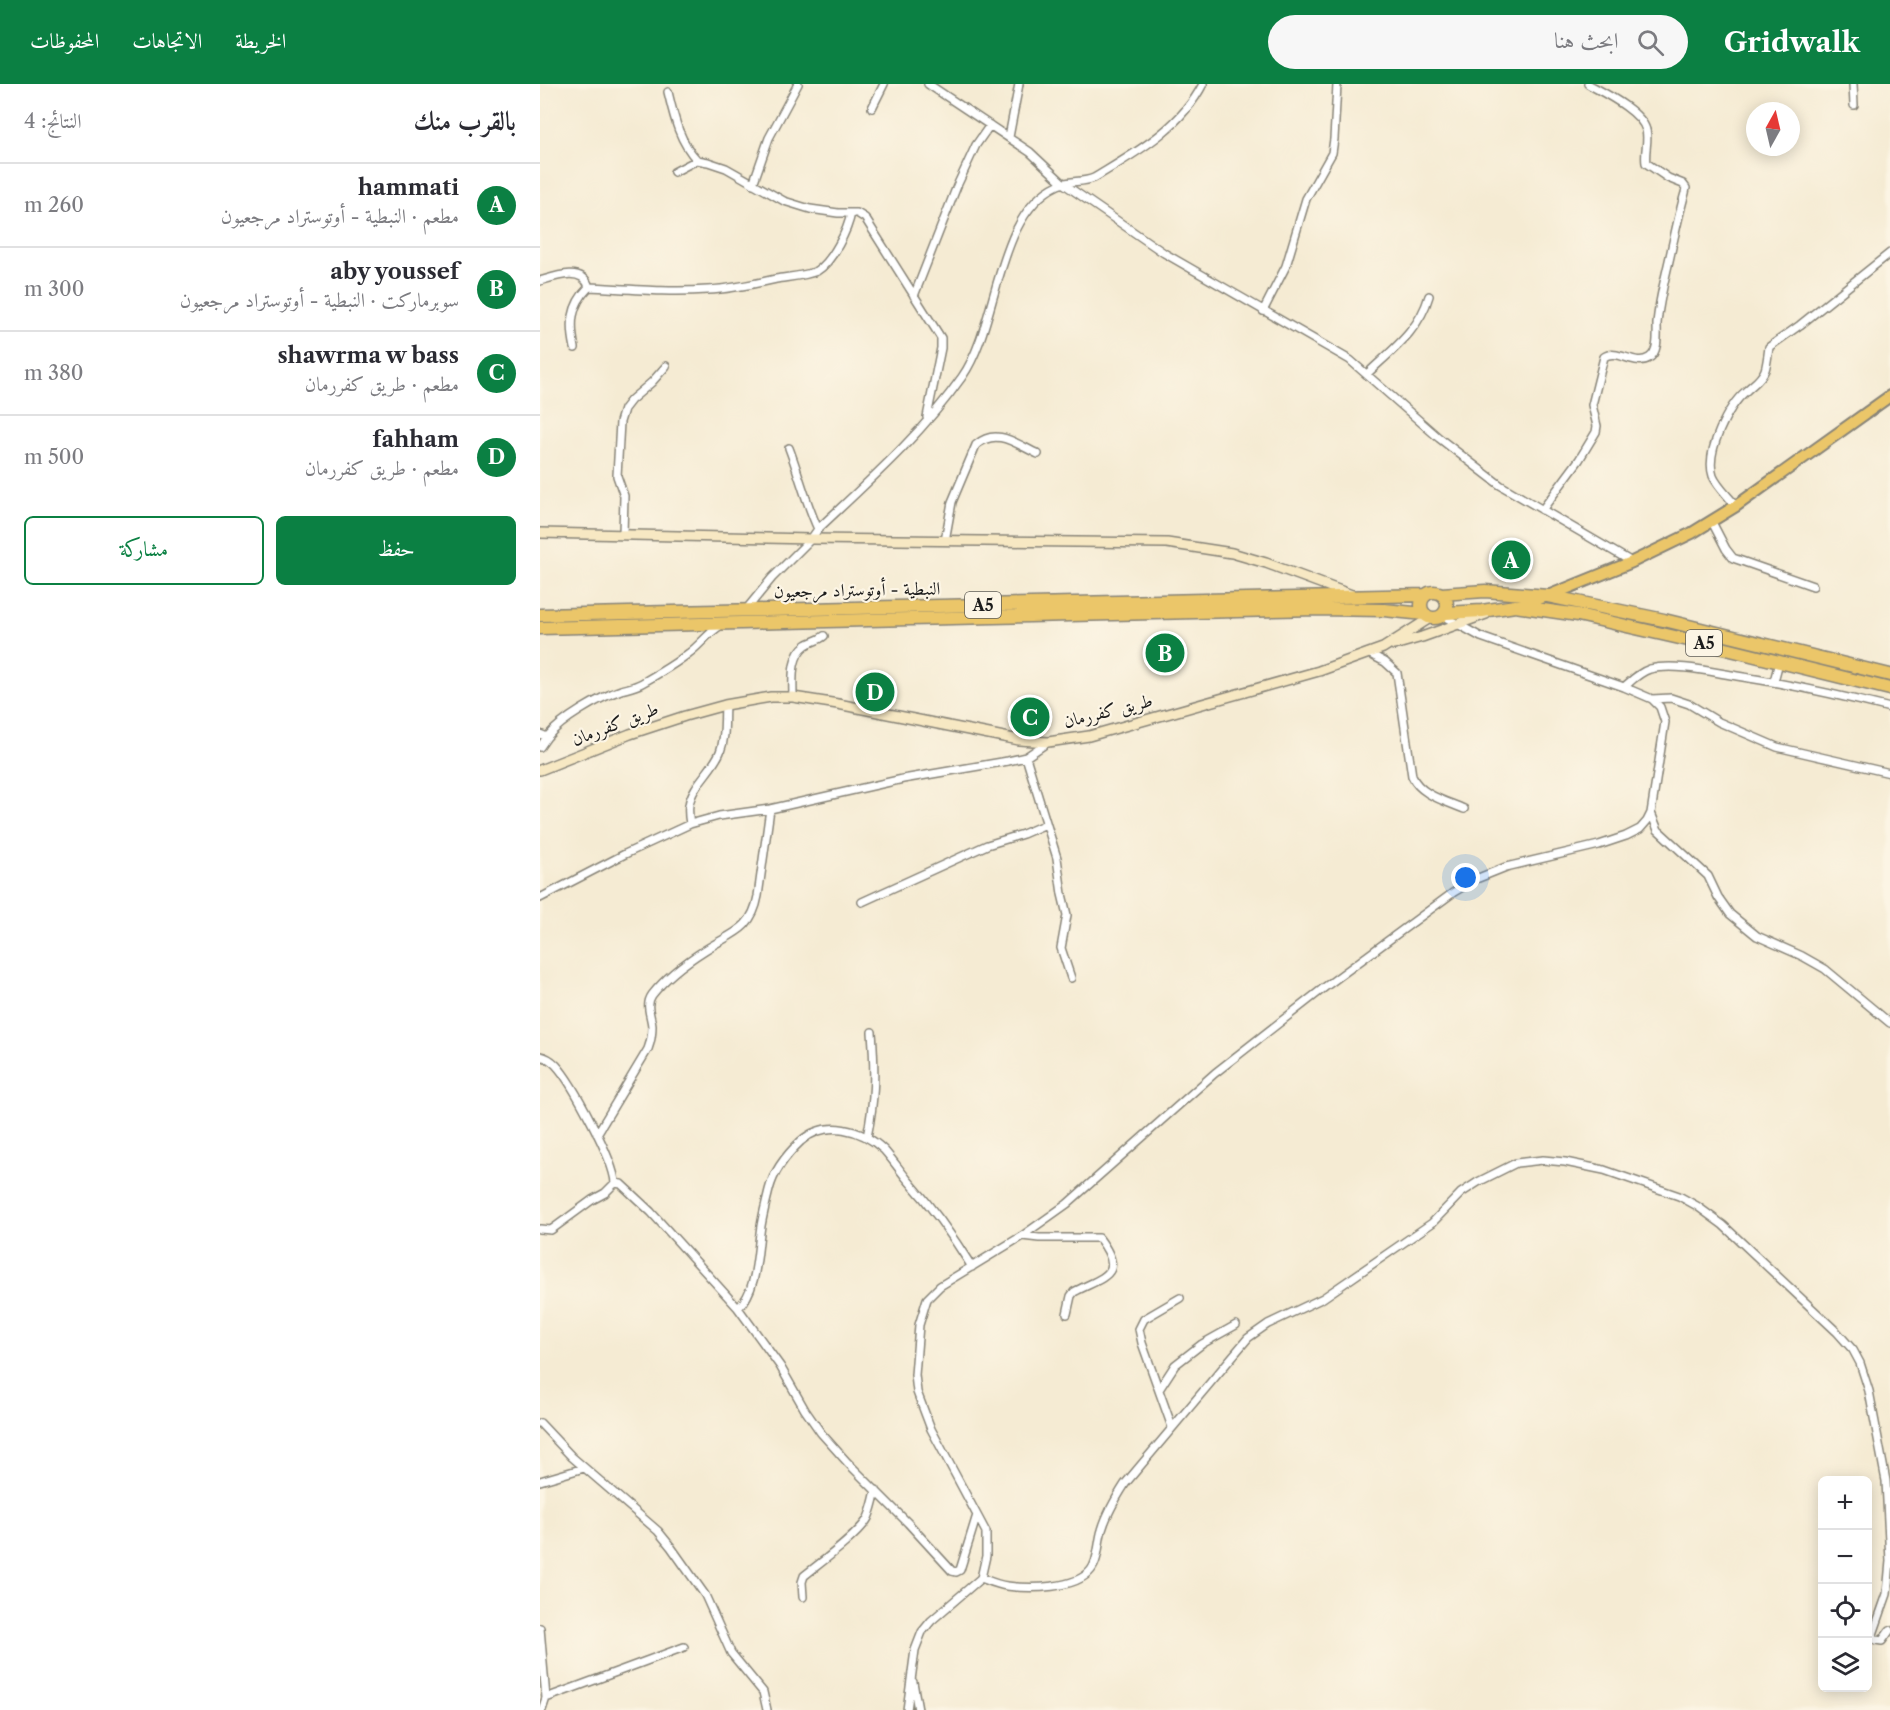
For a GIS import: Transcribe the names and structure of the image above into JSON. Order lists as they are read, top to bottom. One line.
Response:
{"streets":{"highway":["النبطية - أوتوستراد مرجعيون","A5"],"main road":["طريق كفررمان"]},"crossings":[["النبطية - أوتوستراد مرجعيون","A5"],["النبطية - أوتوستراد مرجعيون","طريق كفررمان"],["A5","طريق كفررمان"]],"north":"top","page":{"header":"Gridwalk","search":"ابحث هنا","nav":["الخريطة","الاتجاهات","المحفوظات"],"heading":["بالقرب منك","النتائج: 4"],"list":[{"mark":"A","name":"hammati","note":"مطعم · النبطية - أوتوستراد مرجعيون","value":"260 m"},{"mark":"B","name":"aby youssef","note":"سوبرماركت · النبطية - أوتوستراد مرجعيون","value":"300 m"},{"mark":"C","name":"shawrma w bass","note":"مطعم · طريق كفررمان","value":"380 m"},{"mark":"D","name":"fahham","note":"مطعم · طريق كفررمان","value":"500 m"}],"buttons":["حفظ","مشاركة"],"pins":["A","B","D","C"],"map_buttons":["+","−"]}}
